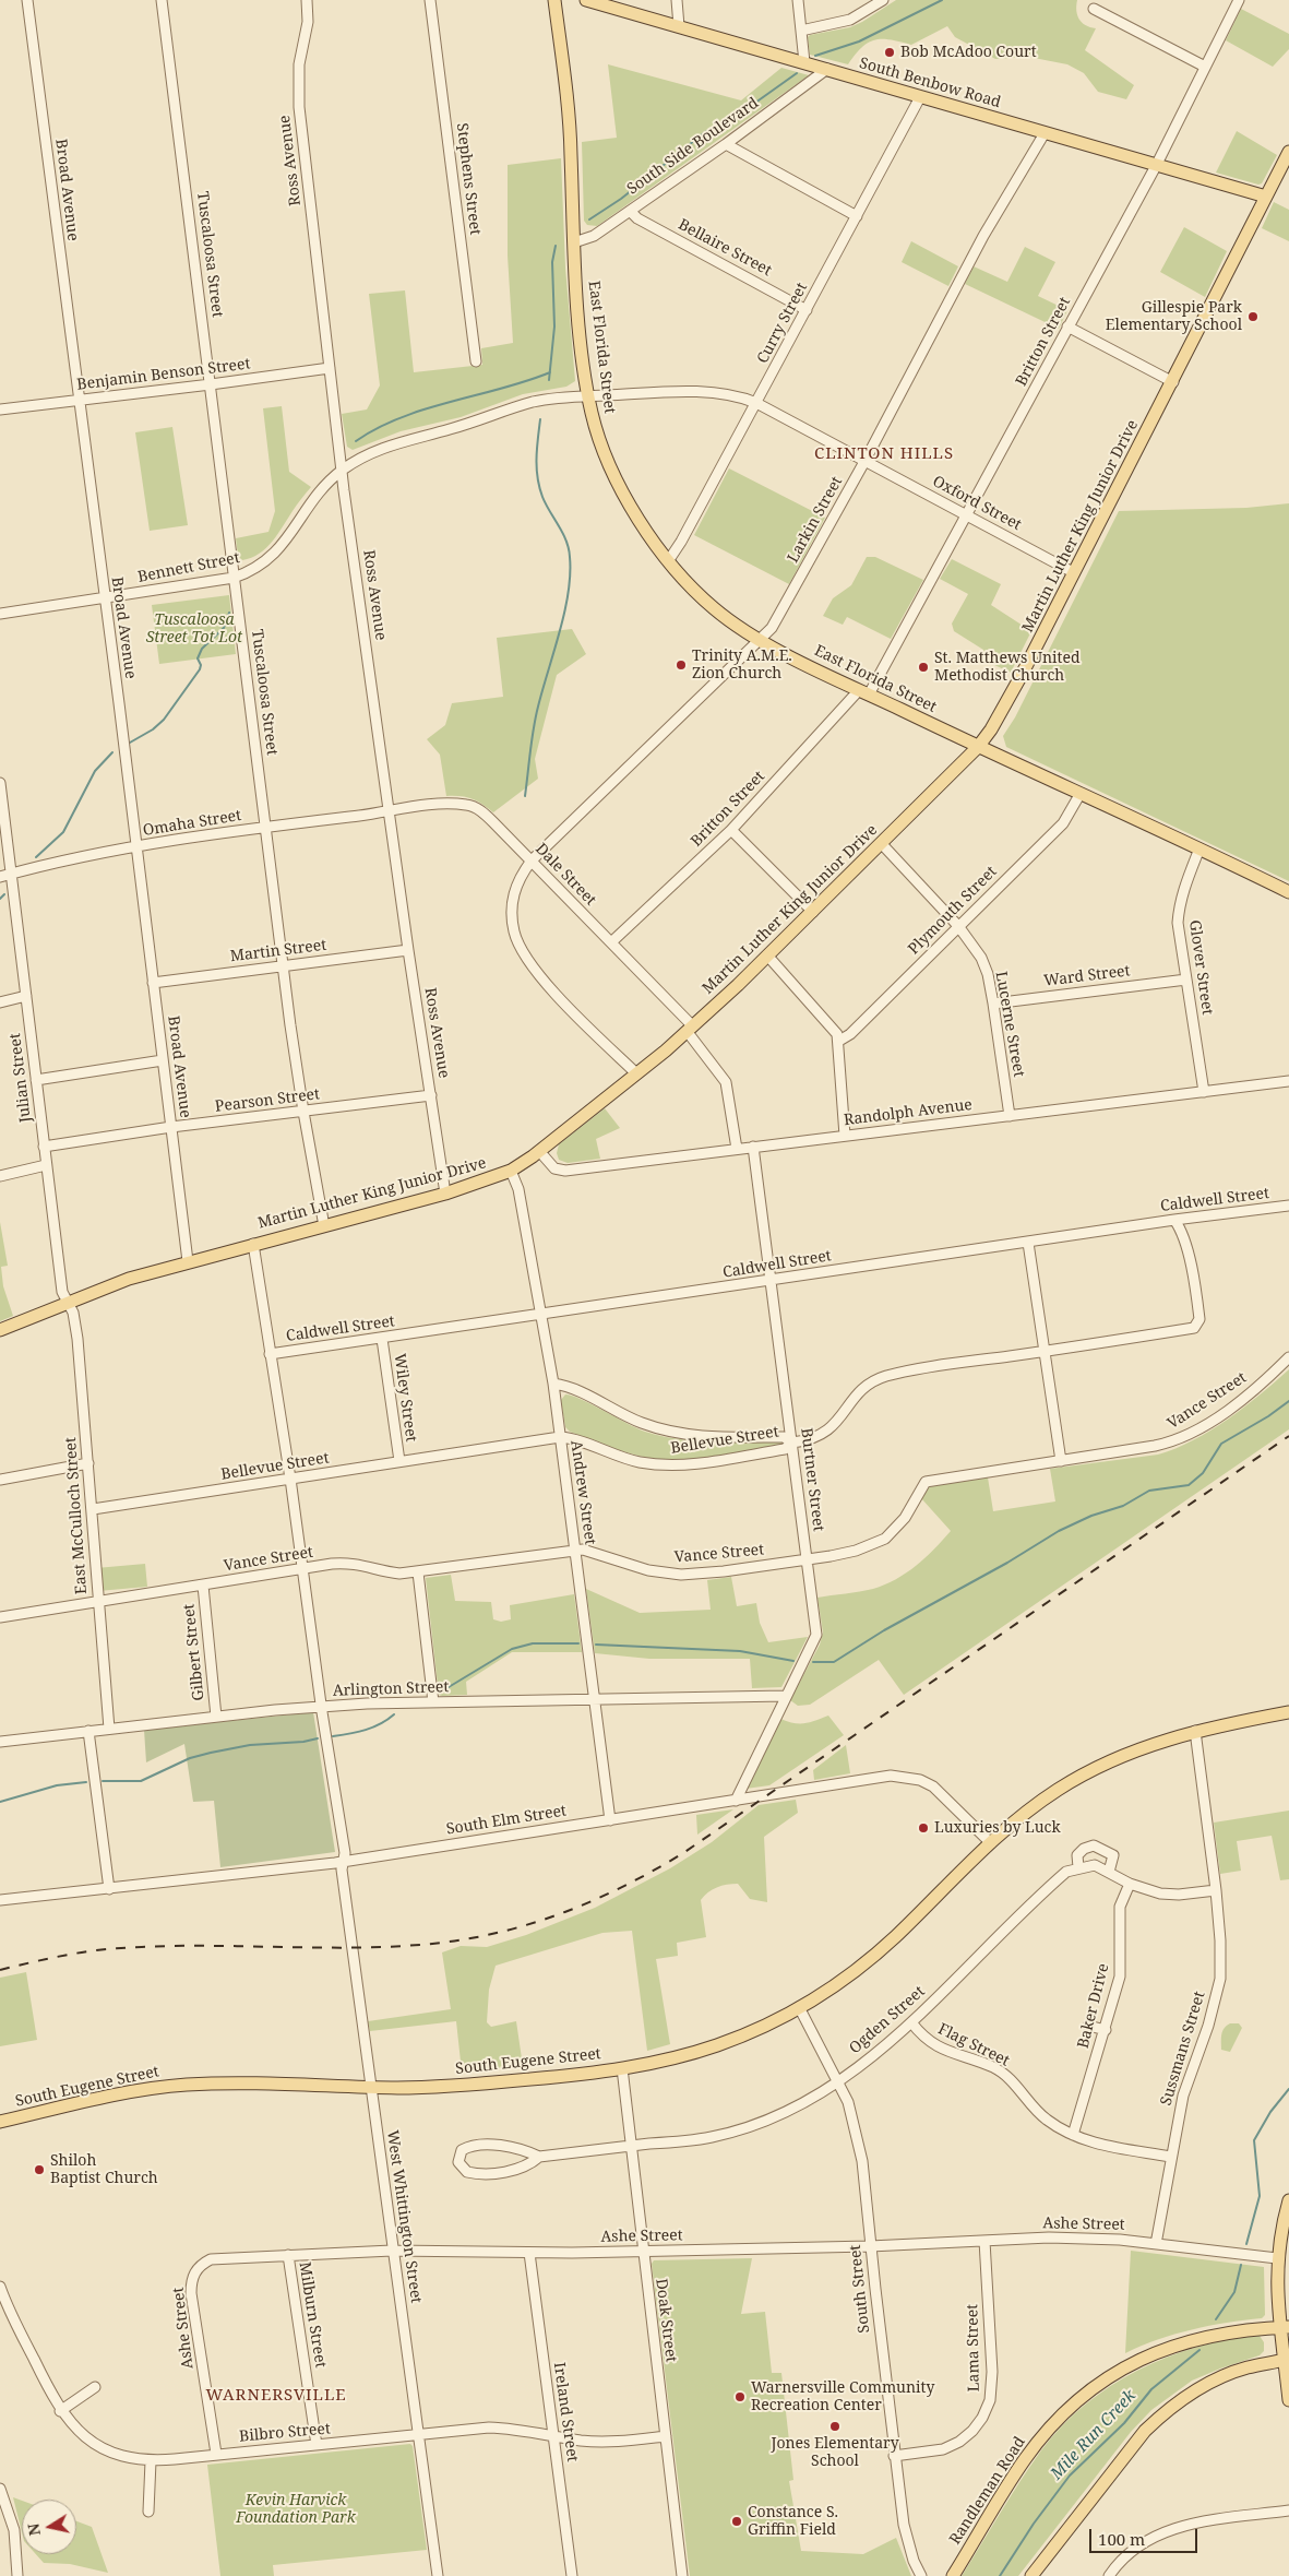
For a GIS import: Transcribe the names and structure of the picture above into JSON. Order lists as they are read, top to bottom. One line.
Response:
{"streets":{"main road":["South Benbow Road","East Florida Street","Martin Luther King Junior Drive","South Eugene Street","Randleman Road"],"street":["South Side Boulevard","Ross Avenue","Stephens Street","Broad Avenue","Bellaire Street","Tuscaloosa Street","Curry Street","Britton Street","Benjamin Benson Street","Oxford Street","Larkin Street","Bennett Street","Omaha Street","Dale Street","Plymouth Street","Martin Street","Glover Street","Ward Street","Lucerne Street","Julian Street","Pearson Street","Randolph Avenue","Caldwell Street","Wiley Street","Vance Street","Bellevue Street","Burtner Street","Andrew Street","East McCulloch Street","Gilbert Street","Arlington Street","South Elm Street","Baker Drive","Ogden Street","Flag Street","Sussmans Street","West Whittington Street","Ashe Street","South Street","Milburn Street","Doak Street","Lama Street","Ireland Street","Bilbro Street"]},"crossings":[["South Benbow Road","South Side Boulevard"],["South Benbow Road","Curry Street"],["South Benbow Road","Britton Street"],["South Benbow Road","Larkin Street"],["South Benbow Road","Martin Luther King Junior Drive"],["South Side Boulevard","Bellaire Street"],["South Side Boulevard","East Florida Street"],["Ross Avenue","Benjamin Benson Street"],["Ross Avenue","Martin Luther King Junior Drive"],["Ross Avenue","Bennett Street"],["Ross Avenue","Omaha Street"],["Ross Avenue","Dale Street"],["Ross Avenue","Martin Street"],["Ross Avenue","Pearson Street"],["Broad Avenue","Benjamin Benson Street"],["Broad Avenue","Martin Luther King Junior Drive"],["Broad Avenue","Bennett Street"],["Broad Avenue","Omaha Street"],["Broad Avenue","Martin Street"],["Broad Avenue","Pearson Street"],["Bellaire Street","Curry Street"],["Tuscaloosa Street","Benjamin Benson Street"],["Tuscaloosa Street","Martin Luther King Junior Drive"],["Tuscaloosa Street","Bennett Street"],["Tuscaloosa Street","Omaha Street"],["Tuscaloosa Street","Martin Street"],["Tuscaloosa Street","Pearson Street"],["Curry Street","East Florida Street"],["Curry Street","Oxford Street"],["Britton Street","East Florida Street"],["Britton Street","Oxford Street"],["Britton Street","Dale Street"],["East Florida Street","Oxford Street"],["East Florida Street","Larkin Street"],["East Florida Street","Martin Luther King Junior Drive"],["East Florida Street","Bennett Street"],["East Florida Street","Plymouth Street"],["East Florida Street","Glover Street"],["Oxford Street","Larkin Street"],["Oxford Street","Martin Luther King Junior Drive"],["Oxford Street","Bennett Street"],["Larkin Street","Martin Luther King Junior Drive"],["Larkin Street","Dale Street"],["Martin Luther King Junior Drive","Dale Street"],["Martin Luther King Junior Drive","Lucerne Street"],["Martin Luther King Junior Drive","Julian Street"],["Martin Luther King Junior Drive","Randolph Avenue"],["Martin Luther King Junior Drive","Andrew Street"],["Martin Luther King Junior Drive","East McCulloch Street"],["Martin Luther King Junior Drive","West Whittington Street"],["Omaha Street","Dale Street"],["Omaha Street","Julian Street"],["Dale Street","Randolph Avenue"],["Plymouth Street","Lucerne Street"],["Glover Street","Ward Street"],["Glover Street","Randolph Avenue"],["Ward Street","Lucerne Street"],["Lucerne Street","Randolph Avenue"],["Julian Street","Pearson Street"],["Julian Street","East McCulloch Street"],["Randolph Avenue","Burtner Street"],["Caldwell Street","Wiley Street"],["Caldwell Street","Bellevue Street"],["Caldwell Street","Burtner Street"],["Caldwell Street","Andrew Street"],["Caldwell Street","West Whittington Street"],["Wiley Street","Bellevue Street"],["Vance Street","Burtner Street"],["Vance Street","Andrew Street"],["Vance Street","East McCulloch Street"],["Vance Street","Gilbert Street"],["Vance Street","West Whittington Street"],["Bellevue Street","Burtner Street"],["Bellevue Street","Andrew Street"],["Bellevue Street","East McCulloch Street"],["Bellevue Street","West Whittington Street"],["Burtner Street","Arlington Street"],["Burtner Street","South Elm Street"],["Andrew Street","Arlington Street"],["Andrew Street","South Elm Street"],["East McCulloch Street","Arlington Street"],["Gilbert Street","Arlington Street"],["Arlington Street","West Whittington Street"],["South Elm Street","South Eugene Street"],["South Elm Street","West Whittington Street"],["Baker Drive","Flag Street"],["Ogden Street","Flag Street"],["Ogden Street","South Street"],["Ogden Street","Doak Street"],["Flag Street","Sussmans Street"],["Sussmans Street","South Eugene Street"],["Sussmans Street","Ashe Street"],["South Eugene Street","West Whittington Street"],["South Eugene Street","South Street"],["South Eugene Street","Doak Street"],["West Whittington Street","Ashe Street"],["West Whittington Street","Bilbro Street"],["Ashe Street","South Street"],["Ashe Street","Milburn Street"],["Ashe Street","Doak Street"],["Ashe Street","Lama Street"],["Ashe Street","Ireland Street"],["Ashe Street","Bilbro Street"],["South Street","Lama Street"],["Milburn Street","Bilbro Street"],["Doak Street","Bilbro Street"],["Ireland Street","Bilbro Street"]],"districts":["CLINTON HILLS","WARNERSVILLE"],"water":["Mile Run Creek"],"parks":["Tuscaloosa Street Tot Lot","Kevin Harvick Foundation Park"],"places":["Bob McAdoo Court","Gillespie Park Elementary School","Trinity A.M.E. Zion Church","St. Matthews United Methodist Church","Luxuries by Luck","Shiloh Baptist Church","Warnersville Community Recreation Center","Jones Elementary School","Constance S. Griffin Field"],"scale_bar":"100 m","north":"left"}
